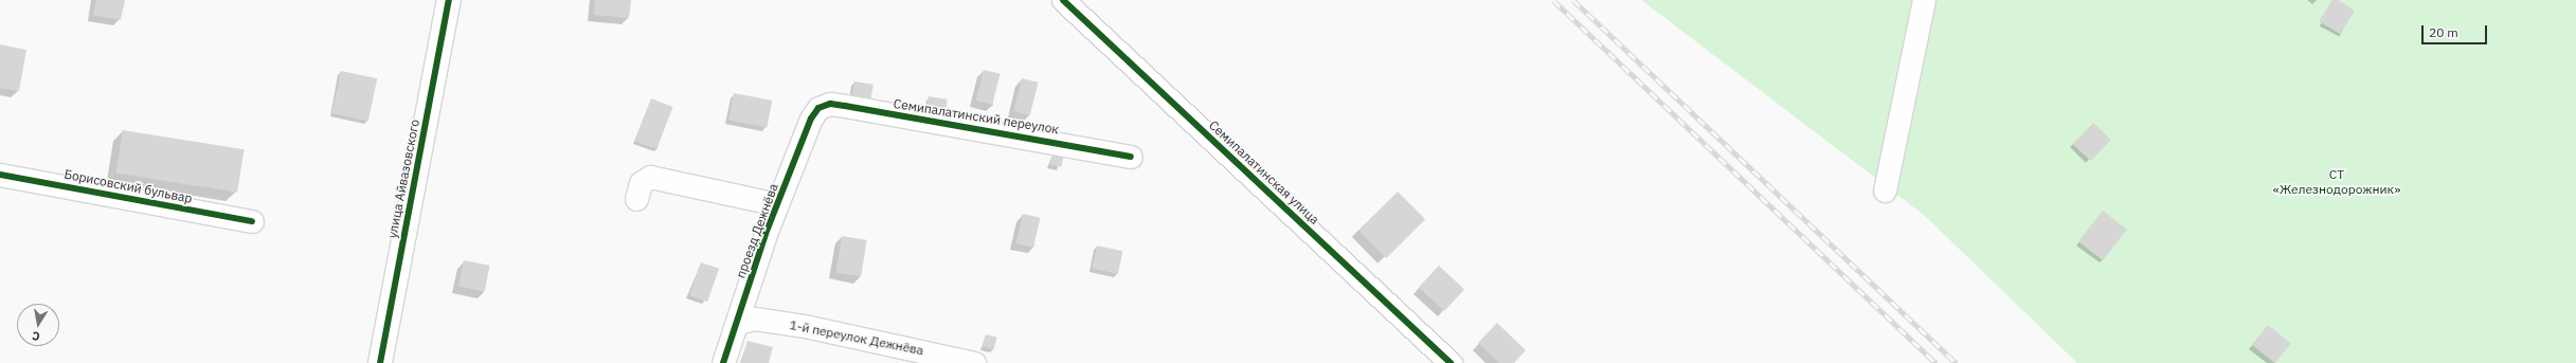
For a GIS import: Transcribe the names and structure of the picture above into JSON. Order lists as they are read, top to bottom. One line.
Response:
{"streets":{"street":["Семипалатинский переулок","Семипалатинская улица","улица Айвазовского","Борисовский бульвар","проезд Дежнёва","1-й переулок Дежнёва"]},"crossings":[["Семипалатинский переулок","проезд Дежнёва"],["проезд Дежнёва","1-й переулок Дежнёва"]],"parks":["СТ «Железнодорожник»"],"scale_bar":"20 m","north":"bottom"}
